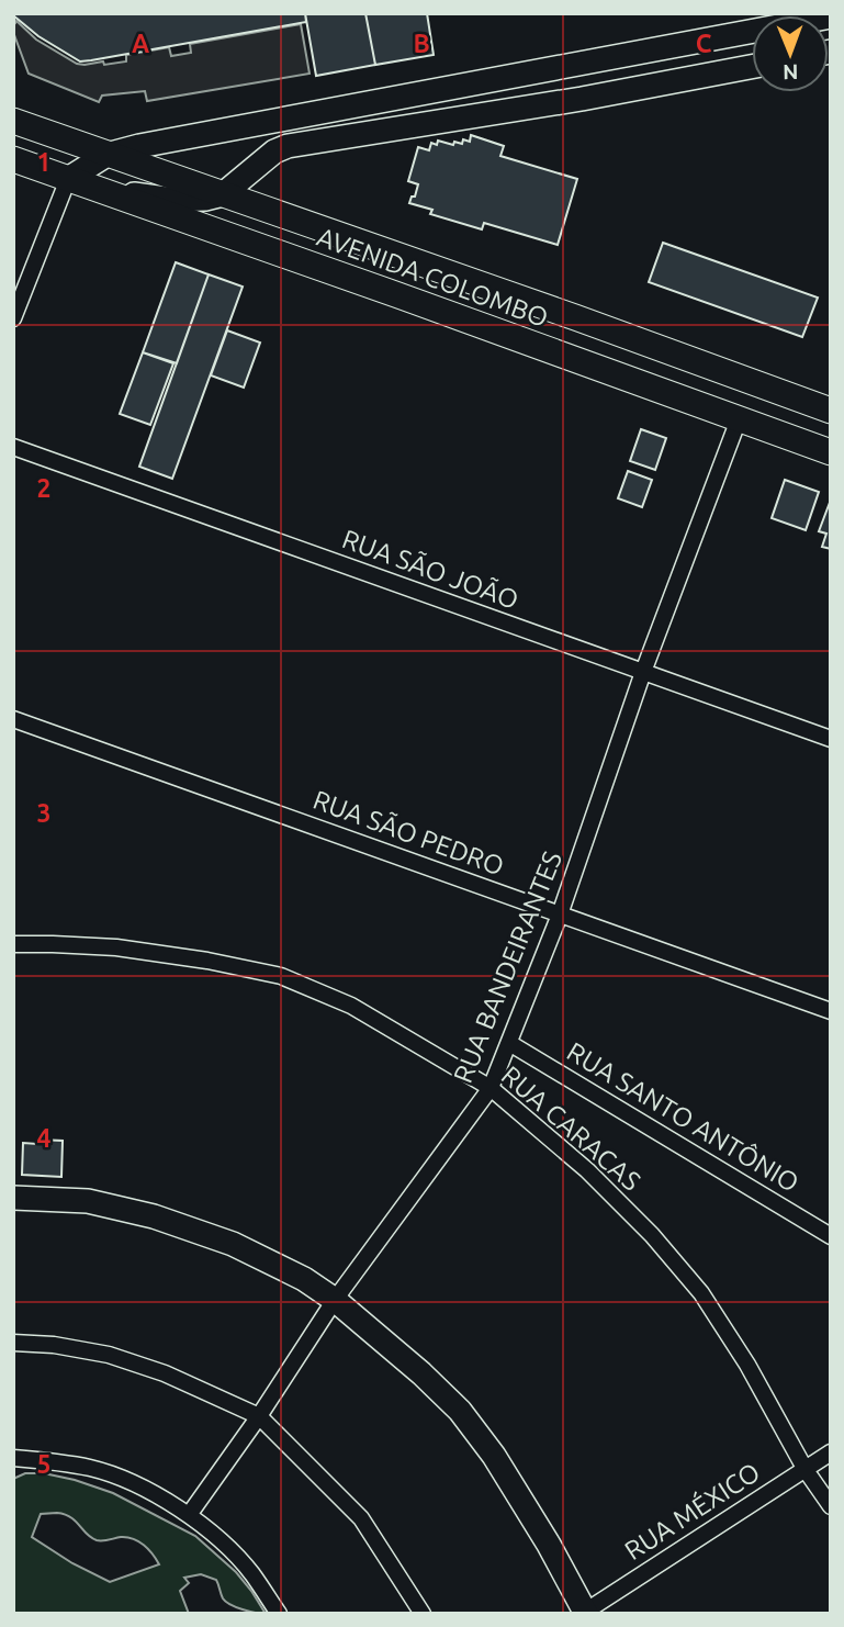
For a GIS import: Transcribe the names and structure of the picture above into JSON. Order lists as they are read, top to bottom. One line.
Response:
{"streets":{"main road":["AVENIDA COLOMBO"],"street":["RUA SÃO JOÃO","RUA SÃO PEDRO","RUA BANDEIRANTES","RUA SANTO ANTÔNIO","RUA CARACAS","RUA MÉXICO"]},"crossings":[["AVENIDA COLOMBO","RUA BANDEIRANTES"],["RUA SÃO JOÃO","RUA BANDEIRANTES"],["RUA SÃO PEDRO","RUA BANDEIRANTES"],["RUA BANDEIRANTES","RUA SANTO ANTÔNIO"],["RUA BANDEIRANTES","RUA CARACAS"],["RUA CARACAS","RUA MÉXICO"]],"north":"bottom","grid":{"columns":["A","B","C"],"rows":["1","2","3","4","5"]}}
